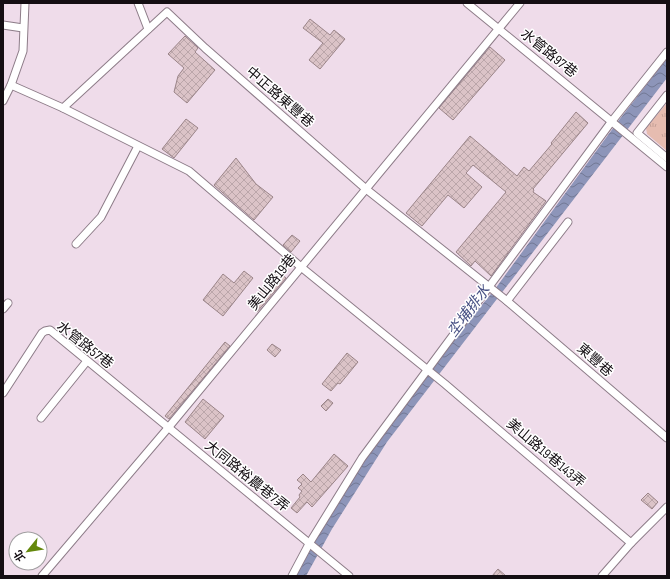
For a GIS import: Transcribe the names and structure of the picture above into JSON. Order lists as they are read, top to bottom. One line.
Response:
{"streets":{"street":["水管路97巷","中正路東豐巷","美山路19巷","水管路57巷","東豐巷","美山路19巷143弄","大同路裕農巷7弄"]},"crossings":[["水管路97巷","美山路19巷"],["中正路東豐巷","美山路19巷"],["中正路東豐巷","東豐巷"],["美山路19巷","水管路57巷"],["美山路19巷","大同路裕農巷7弄"],["水管路57巷","大同路裕農巷7弄"]],"water":["坔埔排水"],"north":"bottom left"}
